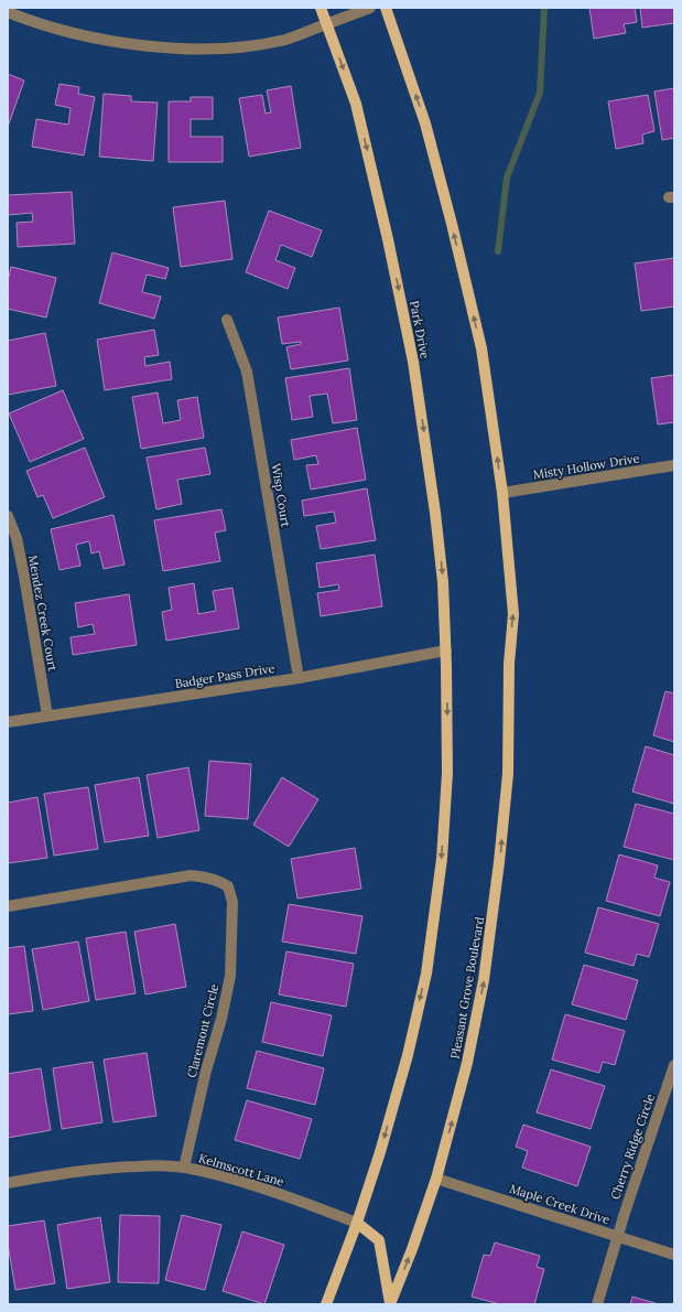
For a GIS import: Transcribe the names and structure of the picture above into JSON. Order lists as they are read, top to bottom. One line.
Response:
{"streets":{"main road":["Park Drive","Pleasant Grove Boulevard"],"street":["Misty Hollow Drive","Wisp Court","Mendez Creek Court","Badger Pass Drive","Claremont Circle","Cherry Ridge Circle","Kelmscott Lane","Maple Creek Drive"]},"crossings":[["Park Drive","Badger Pass Drive"],["Park Drive","Kelmscott Lane"],["Misty Hollow Drive","Pleasant Grove Boulevard"],["Wisp Court","Badger Pass Drive"],["Mendez Creek Court","Badger Pass Drive"],["Pleasant Grove Boulevard","Maple Creek Drive"],["Claremont Circle","Kelmscott Lane"],["Cherry Ridge Circle","Maple Creek Drive"]],"one_way":["Pleasant Grove Boulevard"]}
